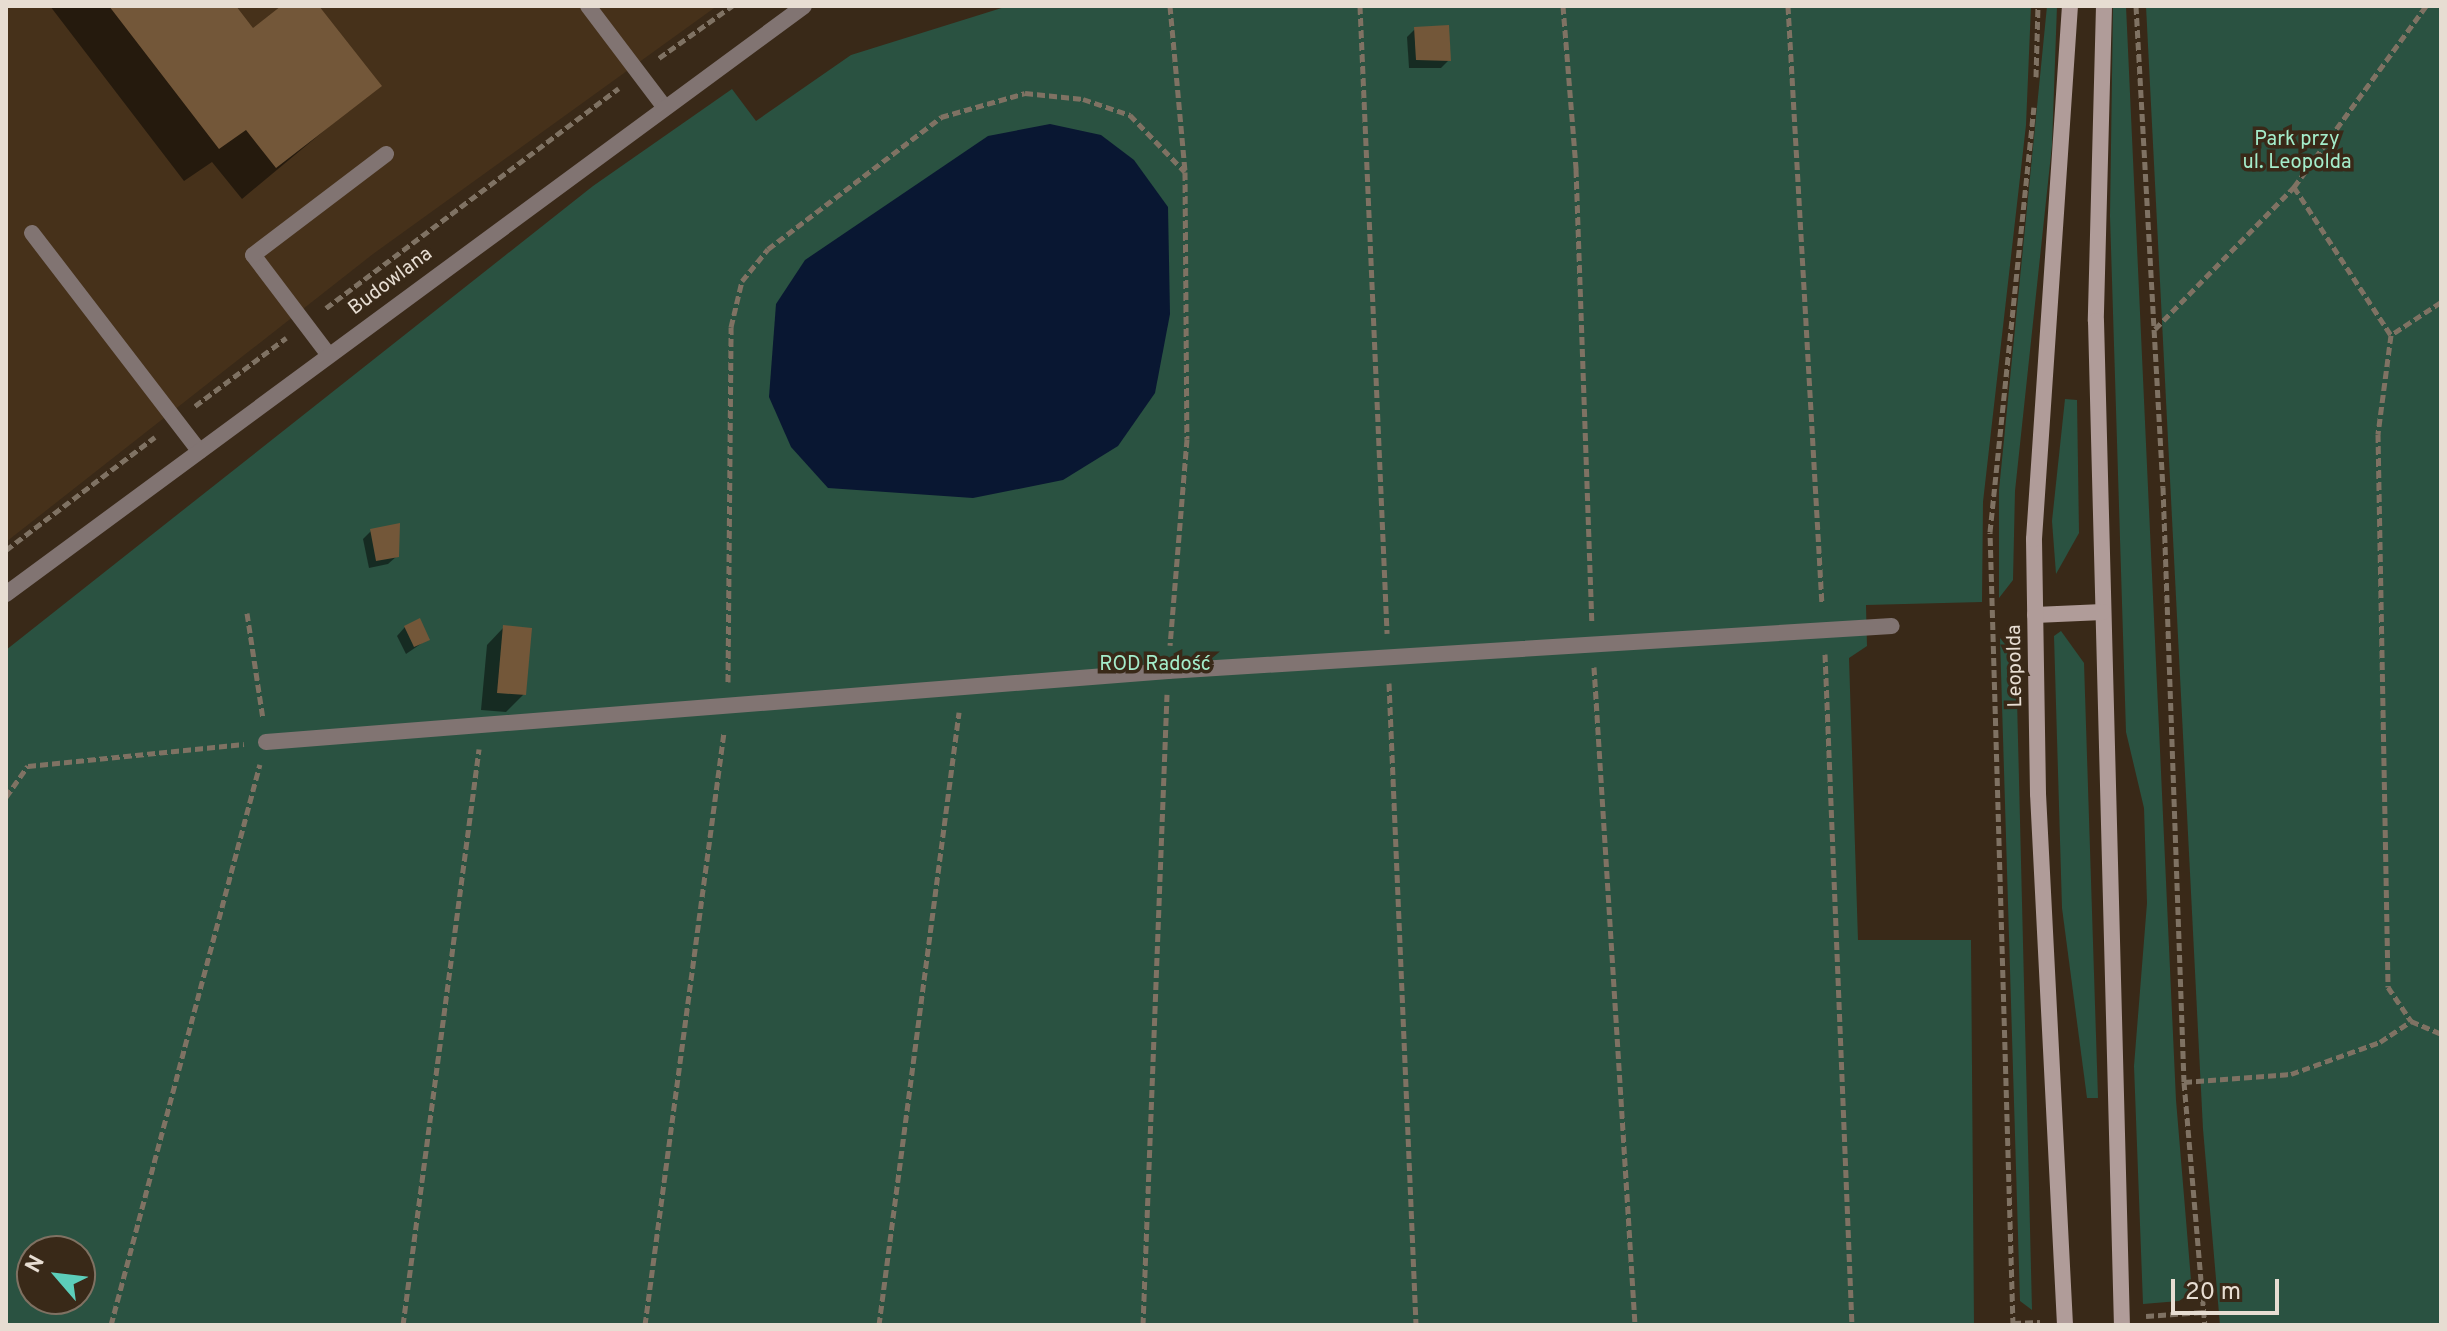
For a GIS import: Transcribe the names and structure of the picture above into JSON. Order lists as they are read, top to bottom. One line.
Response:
{"streets":{"street":["Budowlana","Leopolda"]},"parks":["Park przy ul. Leopolda","ROD Radość"],"scale_bar":"20 m","north":"top left"}
